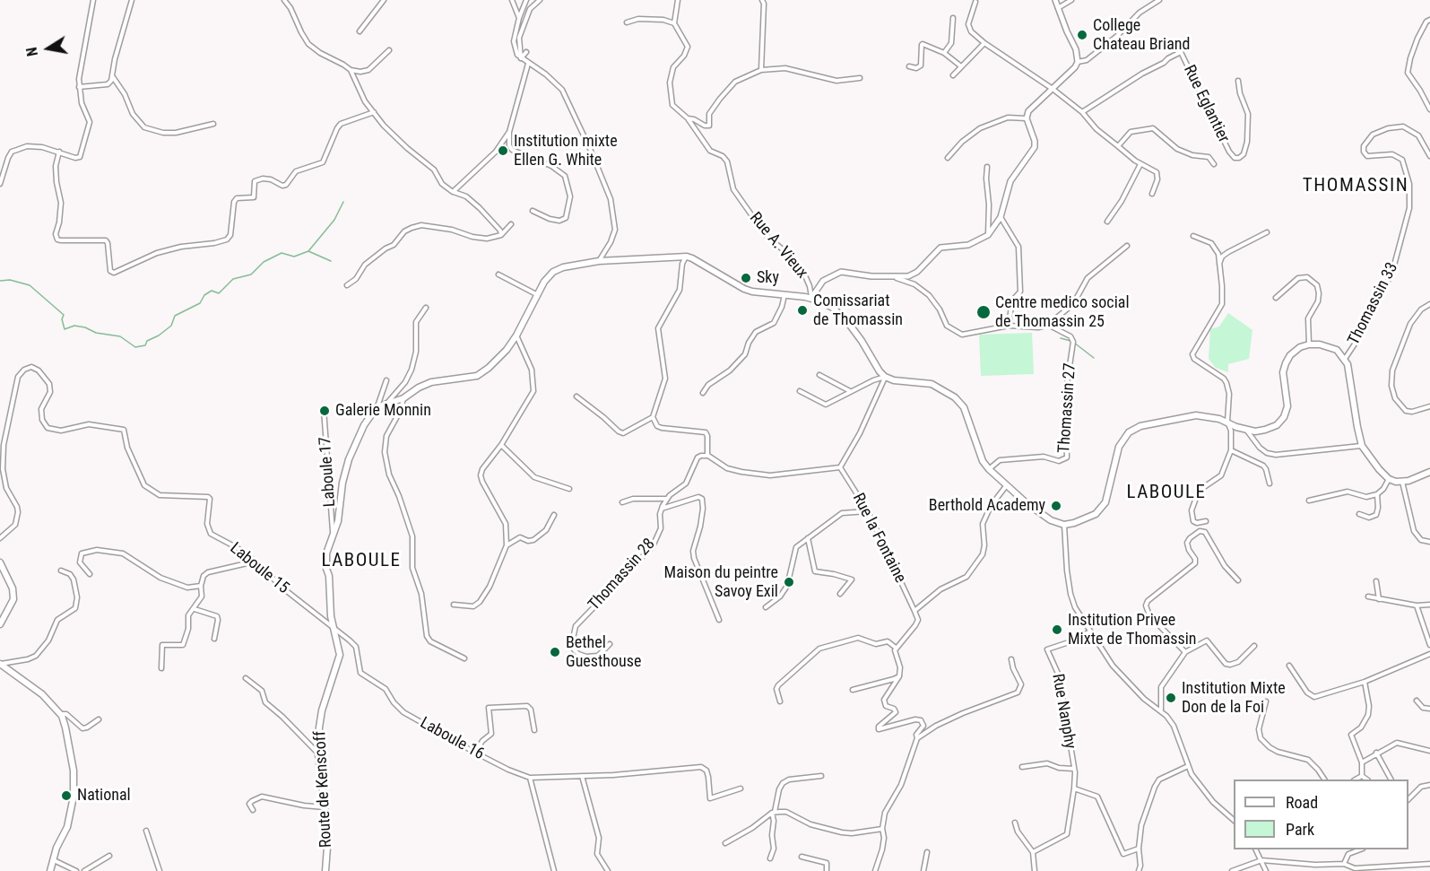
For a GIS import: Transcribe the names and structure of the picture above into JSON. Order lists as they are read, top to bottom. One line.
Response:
{"streets":{"main road":["Route de Kenscoff"],"street":["Rue Eglantier","Rue A. Vieux","Thomassin 33","Thomassin 27","Laboule 17","Rue la Fontaine","Laboule 15","Thomassin 28","Rue Nanphy","Laboule 16"]},"crossings":[["Laboule 17","Route de Kenscoff"],["Laboule 15","Laboule 16"],["Laboule 15","Route de Kenscoff"],["Laboule 16","Route de Kenscoff"]],"districts":["THOMASSIN","LABOULE","LABOULE"],"places":["College Chateau Briand","Institution mixte Ellen G. White","Sky","Comissariat de Thomassin","Centre medico social de Thomassin 25","Galerie Monnin","Berthold Academy","Maison du peintre Savoy Exil","Institution Privee Mixte de Thomassin","Bethel Guesthouse","Institution Mixte Don de la Foi","National"],"legend":["Road","Park"],"north":"left"}
